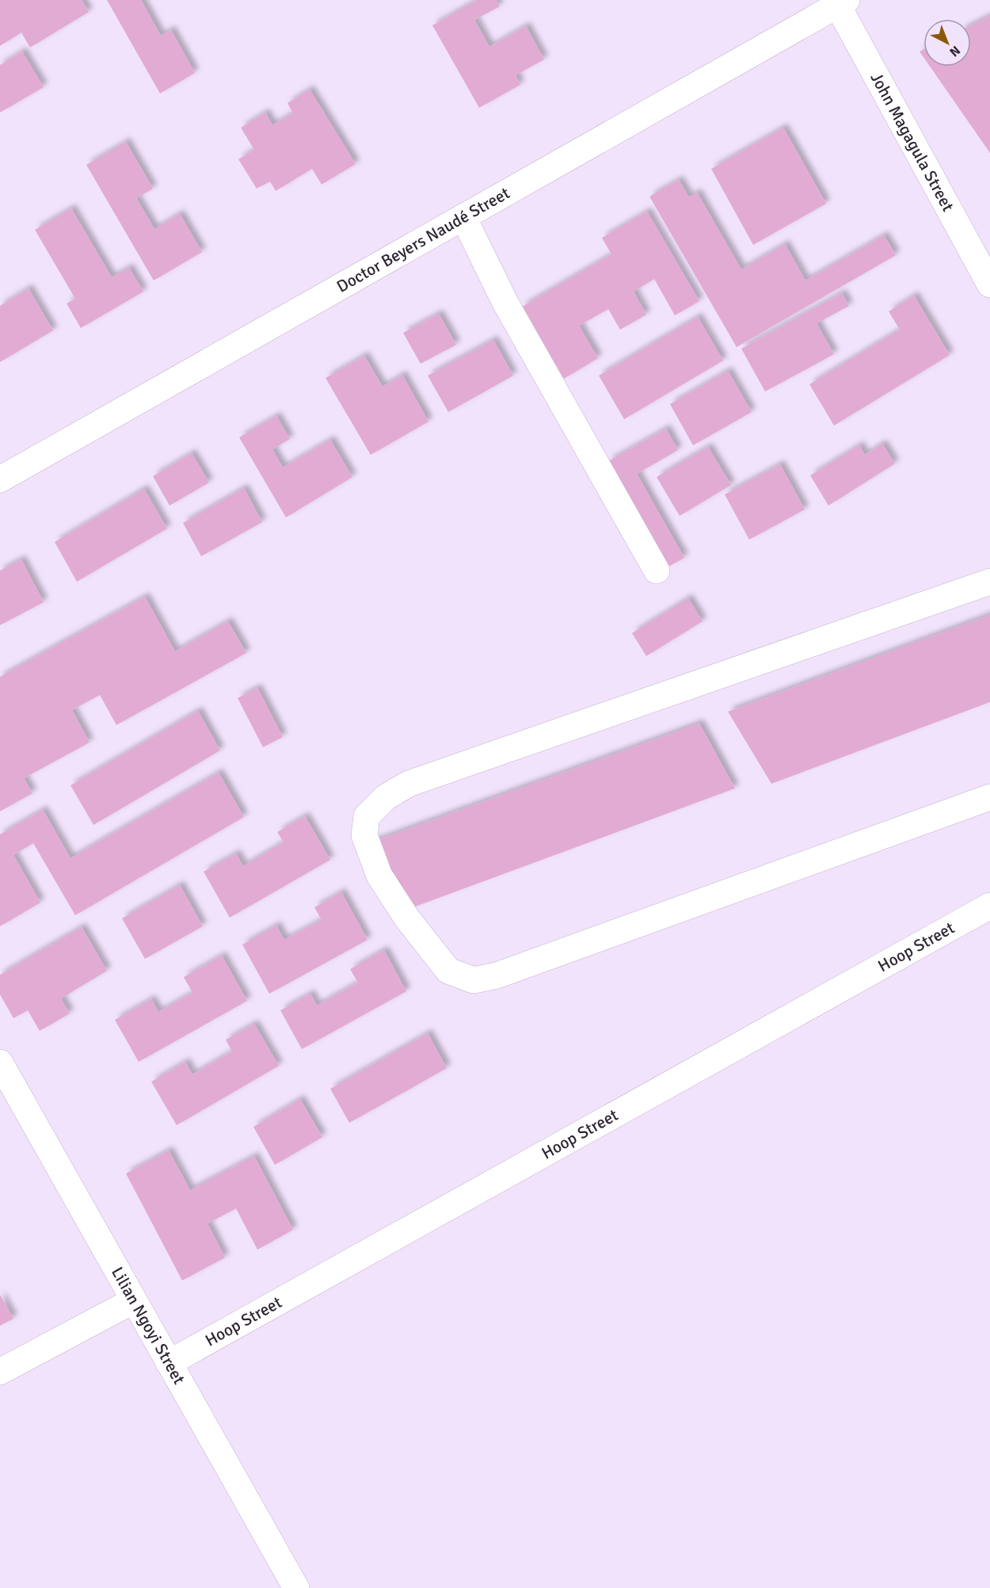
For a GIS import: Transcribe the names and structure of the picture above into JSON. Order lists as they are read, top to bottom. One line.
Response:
{"streets":{"street":["John Magagula Street","Doctor Beyers Naudé Street","Hoop Street","Lilian Ngoyi Street"]},"crossings":[["John Magagula Street","Doctor Beyers Naudé Street"],["Hoop Street","Lilian Ngoyi Street"]],"north":"bottom right"}
